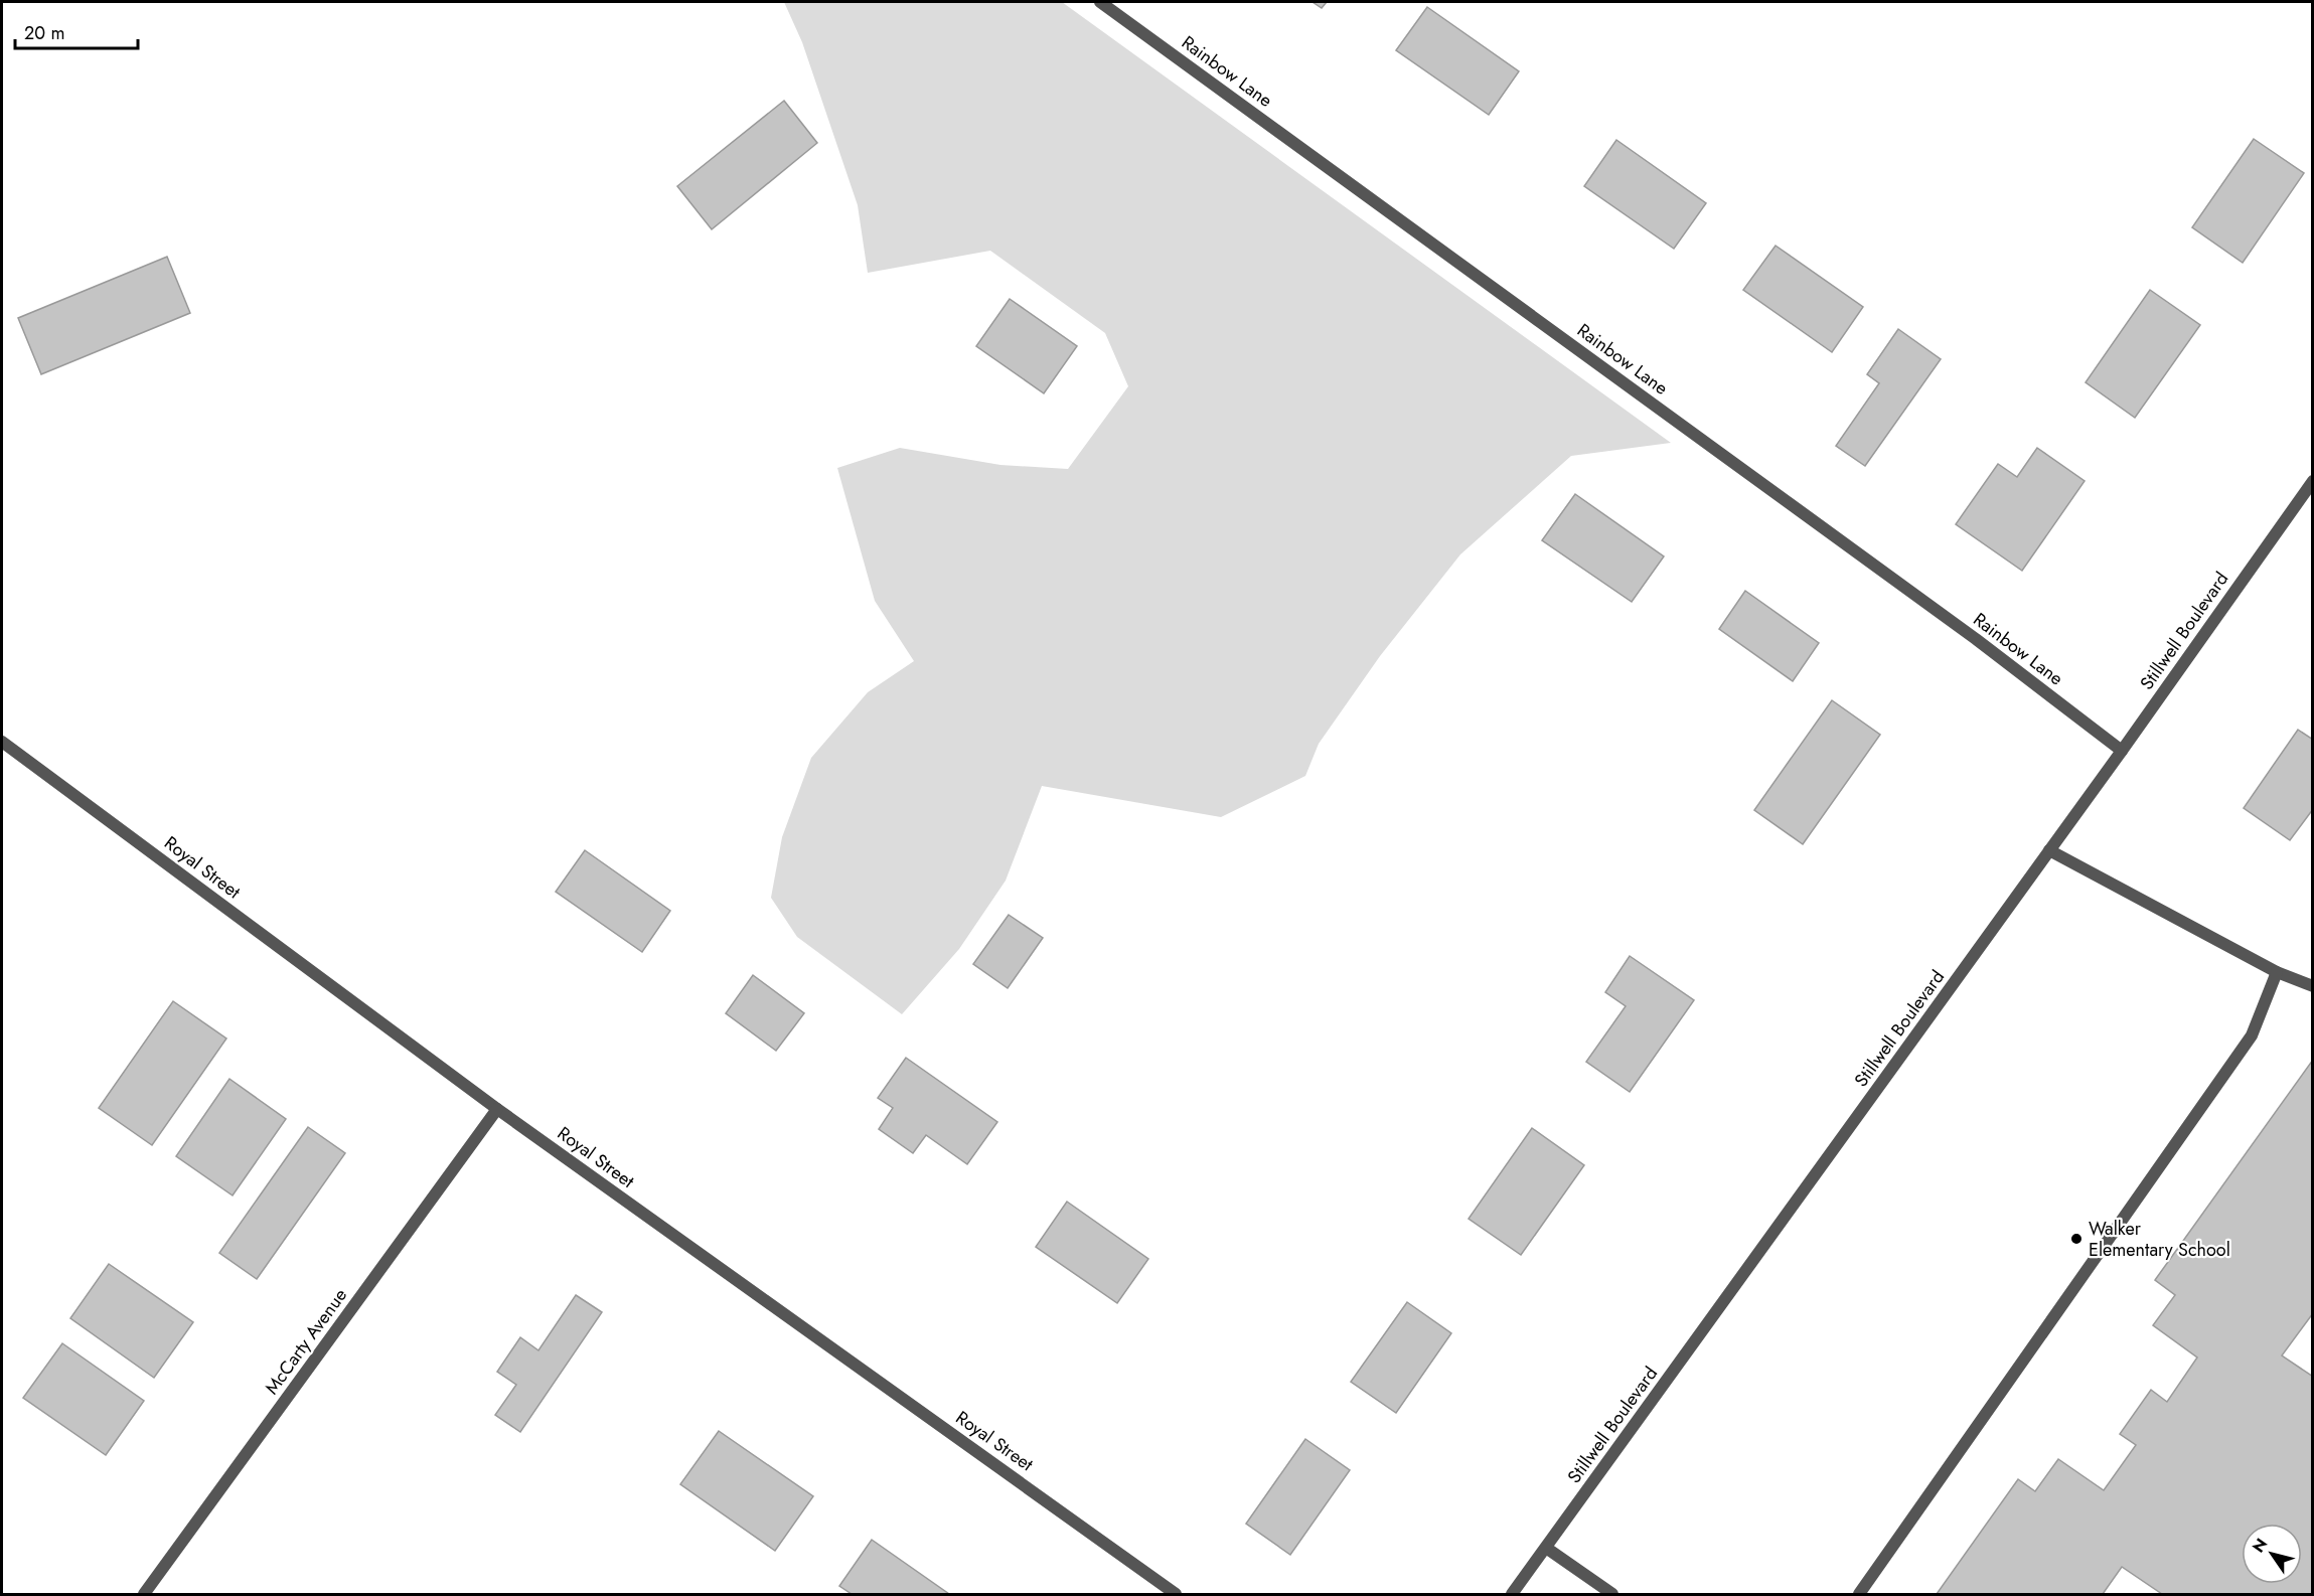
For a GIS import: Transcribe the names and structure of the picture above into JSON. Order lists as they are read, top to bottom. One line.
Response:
{"streets":{"street":["Rainbow Lane","Stillwell Boulevard","Royal Street","McCarty Avenue"]},"crossings":[["Rainbow Lane","Stillwell Boulevard"],["Royal Street","McCarty Avenue"]],"places":["Walker Elementary School"],"scale_bar":"20 m","north":"top left"}
